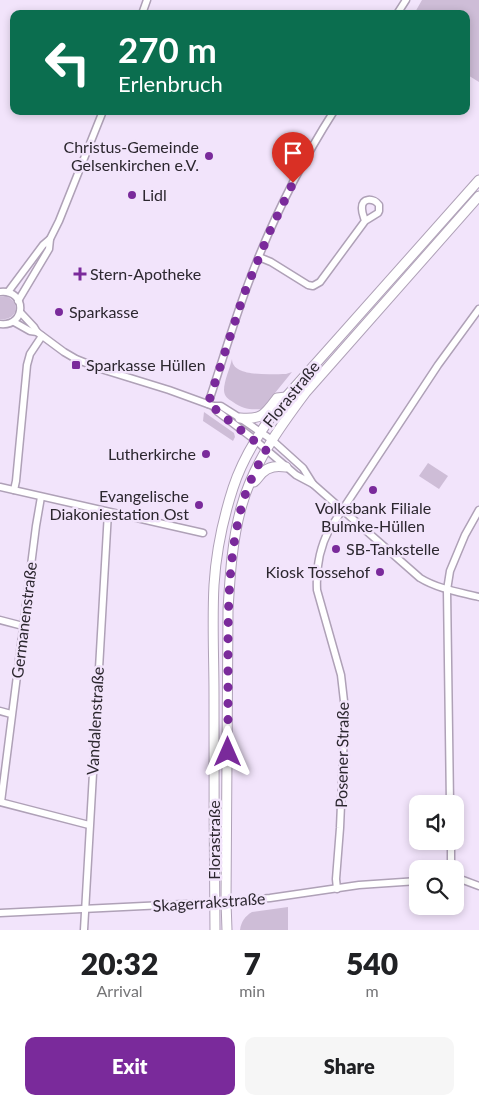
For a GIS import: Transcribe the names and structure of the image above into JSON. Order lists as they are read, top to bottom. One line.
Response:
{"streets":{"main road":["Florastraße"],"street":["Germanenstraße","Vandalenstraße","Posener Straße","Skagerrakstraße"]},"crossings":[["Florastraße","Skagerrakstraße"],["Vandalenstraße","Skagerrakstraße"],["Posener Straße","Skagerrakstraße"]],"places":{"other":["Christus-Gemeinde Gelsenkirchen e.V.","Lidl","Sparkasse","Lutherkirche","Volksbank Filiale Bulmke-Hüllen","Evangelische Diakoniestation Ost","SB-Tankstelle","Kiosk Tossehof"],"health":["Stern-Apotheke"],"transit":["Sparkasse Hüllen"]},"page":{"turn":["270 m","Erlenbruch"],"eta":["20:32","Arrival","7","min","540","m"],"buttons":["Exit","Share"]}}
